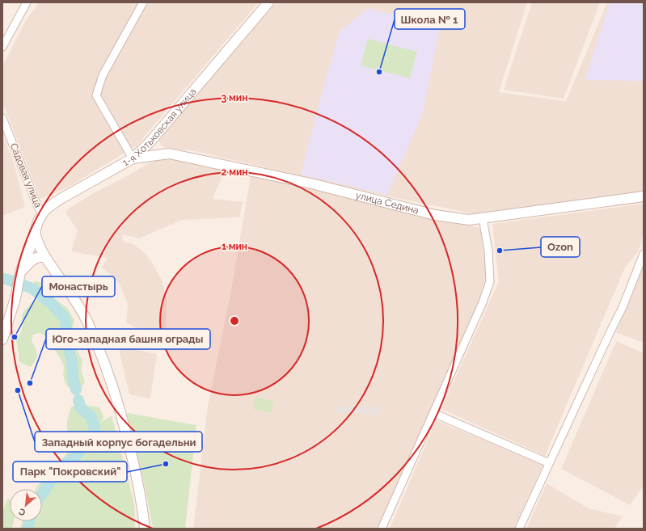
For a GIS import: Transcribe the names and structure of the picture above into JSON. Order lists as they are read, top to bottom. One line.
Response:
{"streets":{"main road":["1-я Хотьковская улица","улица Седина"],"street":["Садовая улица"]},"crossings":[["1-я Хотьковская улица","Садовая улица"],["1-я Хотьковская улица","улица Седина"]],"places":["Школа № 1","Ozon","Монастырь","Юго-западная башня ограды","Западный корпус богадельни","Парк \"Покровский\""],"north":"bottom left","rings":["3 мин","2 мин","1 мин"]}
